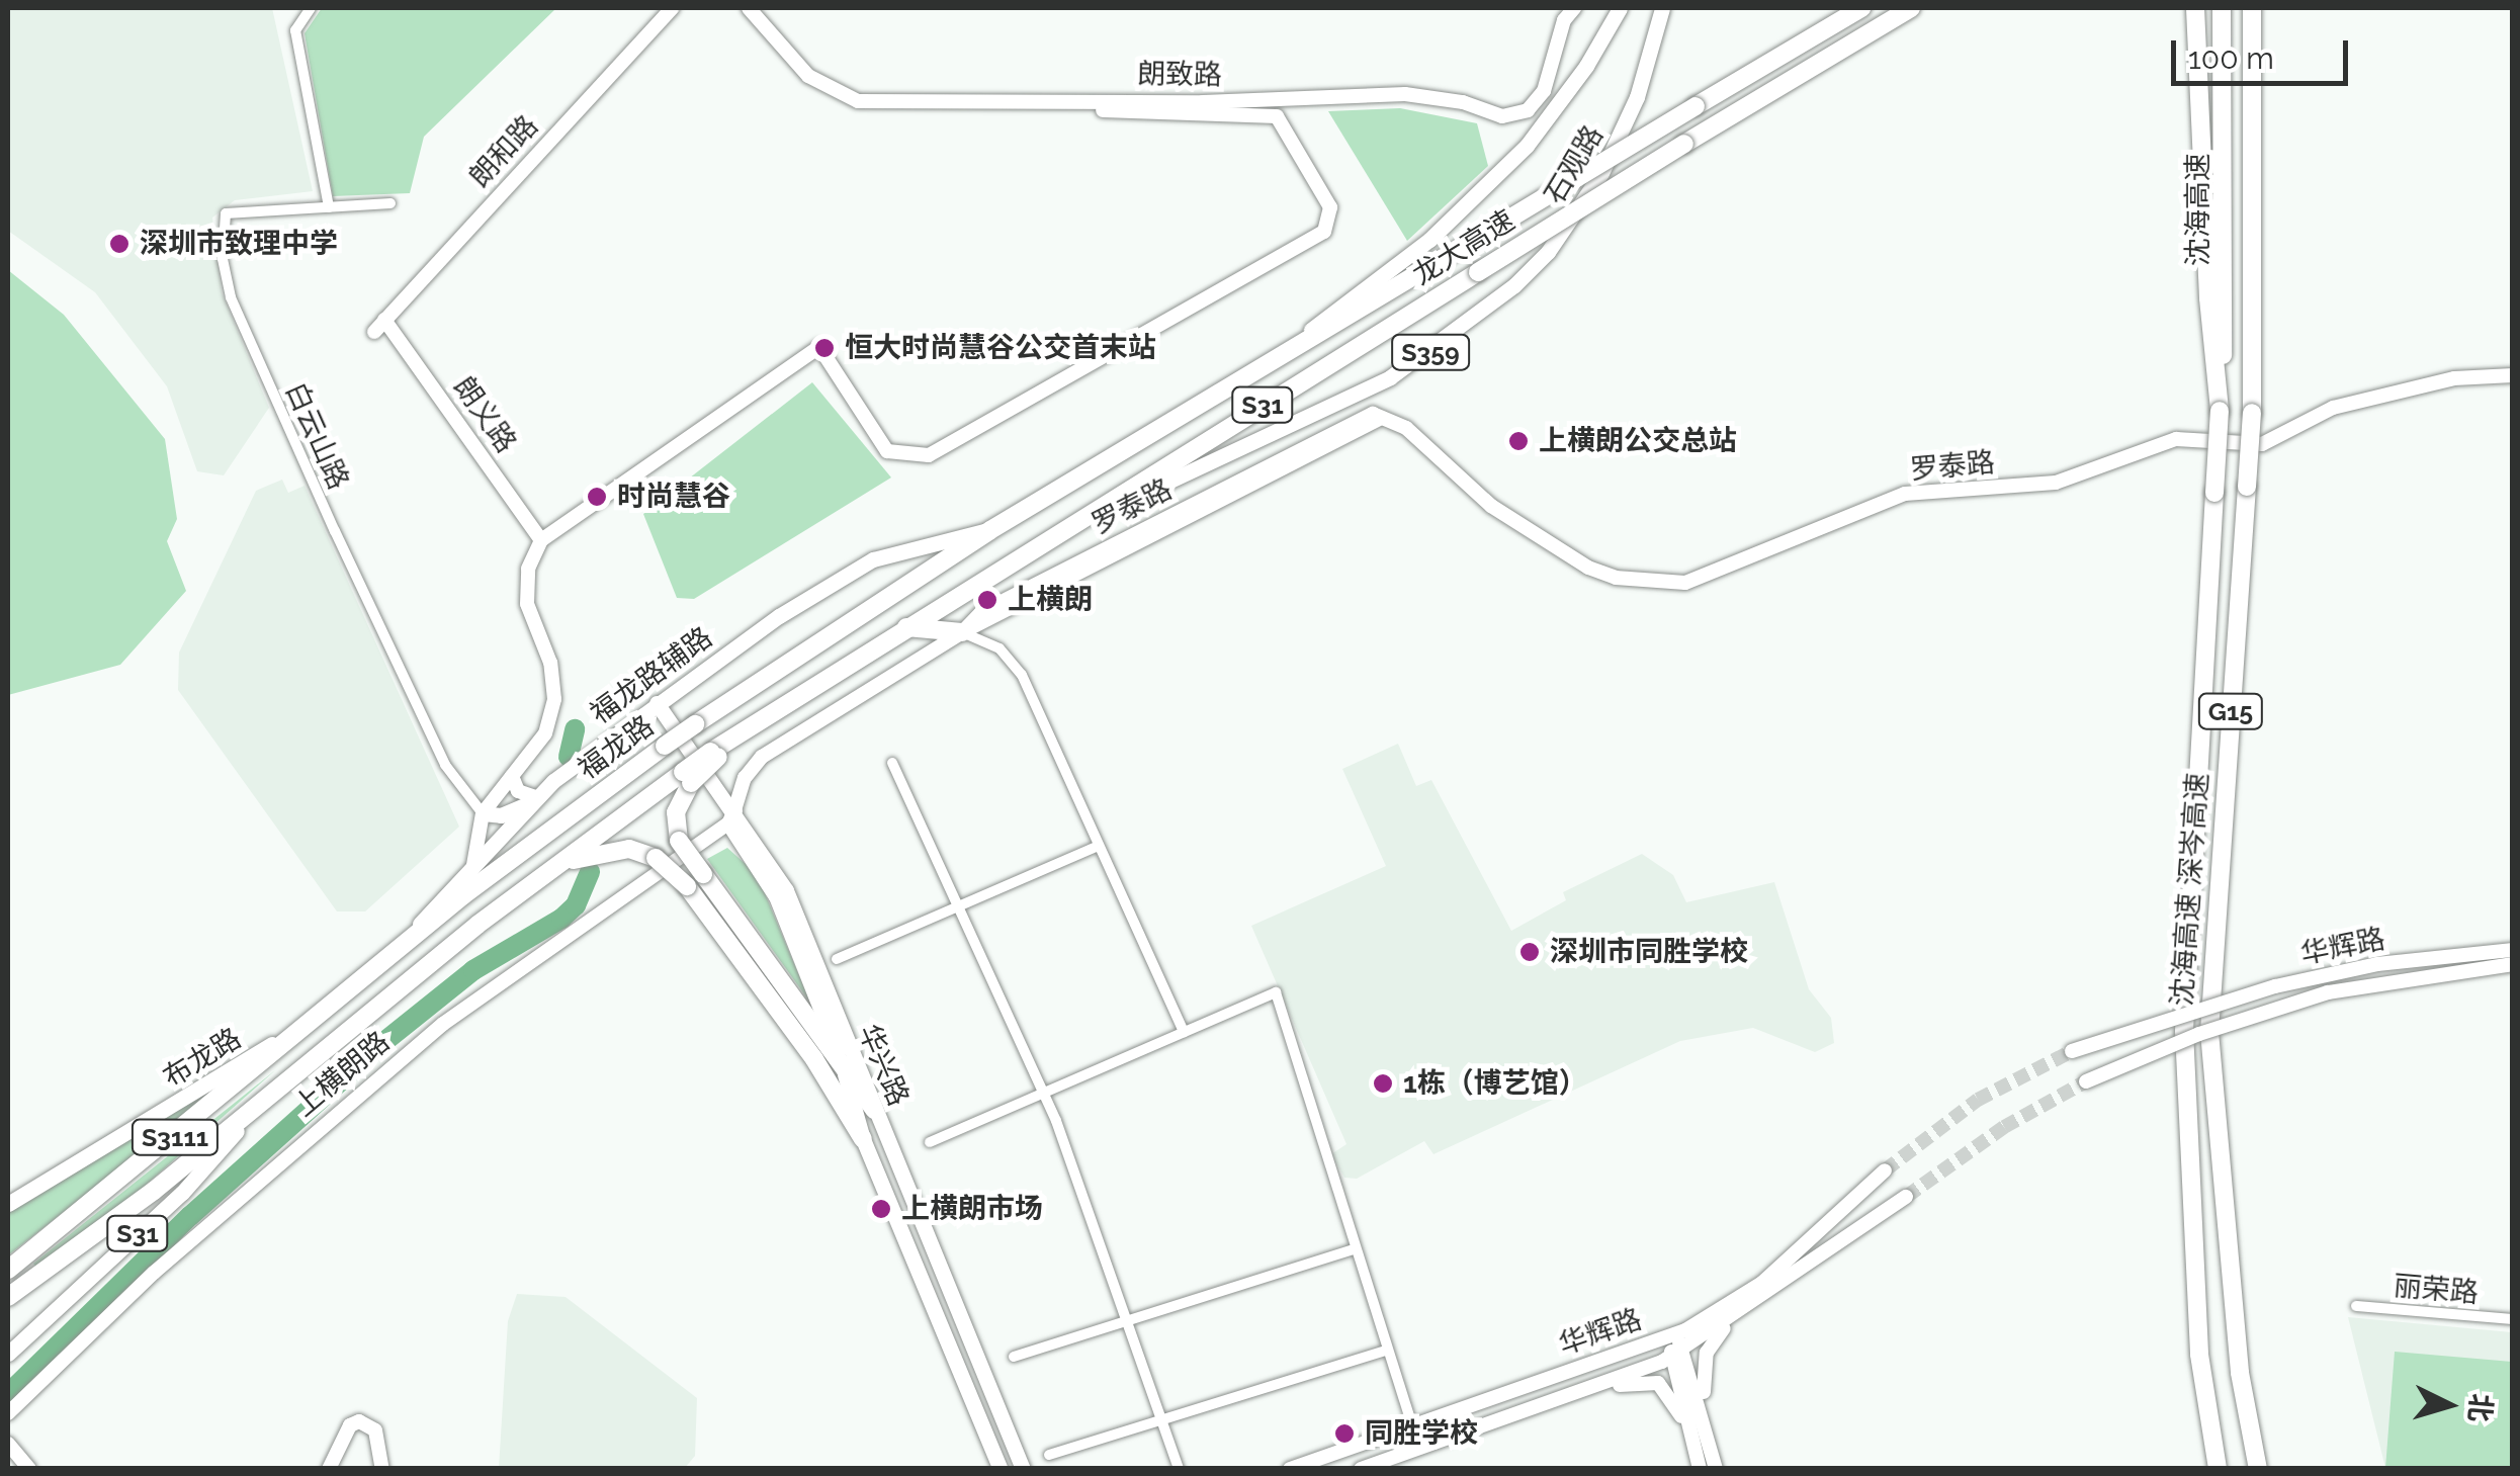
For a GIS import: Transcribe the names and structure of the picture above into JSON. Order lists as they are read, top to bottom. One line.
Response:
{"streets":{"highway":["沈海高速","龙大高速","S31","G15","福龙路","沈海高速 深岑高速","S3111"],"main road":["石观路","S359","福龙路辅路","布龙路","华兴路"],"street":["朗致路","朗和路","朗义路","白云山路","罗泰路","华辉路","上横朗路","丽荣路"]},"crossings":[["朗和路","朗义路"],["石观路","龙大高速"],["石观路","福龙路"],["沈海高速","沈海高速 深岑高速"],["龙大高速","福龙路"],["S31","福龙路"],["罗泰路","华兴路"],["罗泰路","上横朗路"],["福龙路辅路","福龙路"],["福龙路辅路","华兴路"],["福龙路","布龙路"],["华兴路","上横朗路"]],"places":["深圳市致理中学","恒大时尚慧谷公交首末站","上横朗公交总站","时尚慧谷","上横朗","深圳市同胜学校","1栋（博艺馆）","上横朗市场","同胜学校"],"scale_bar":"100 m","north":"right"}
